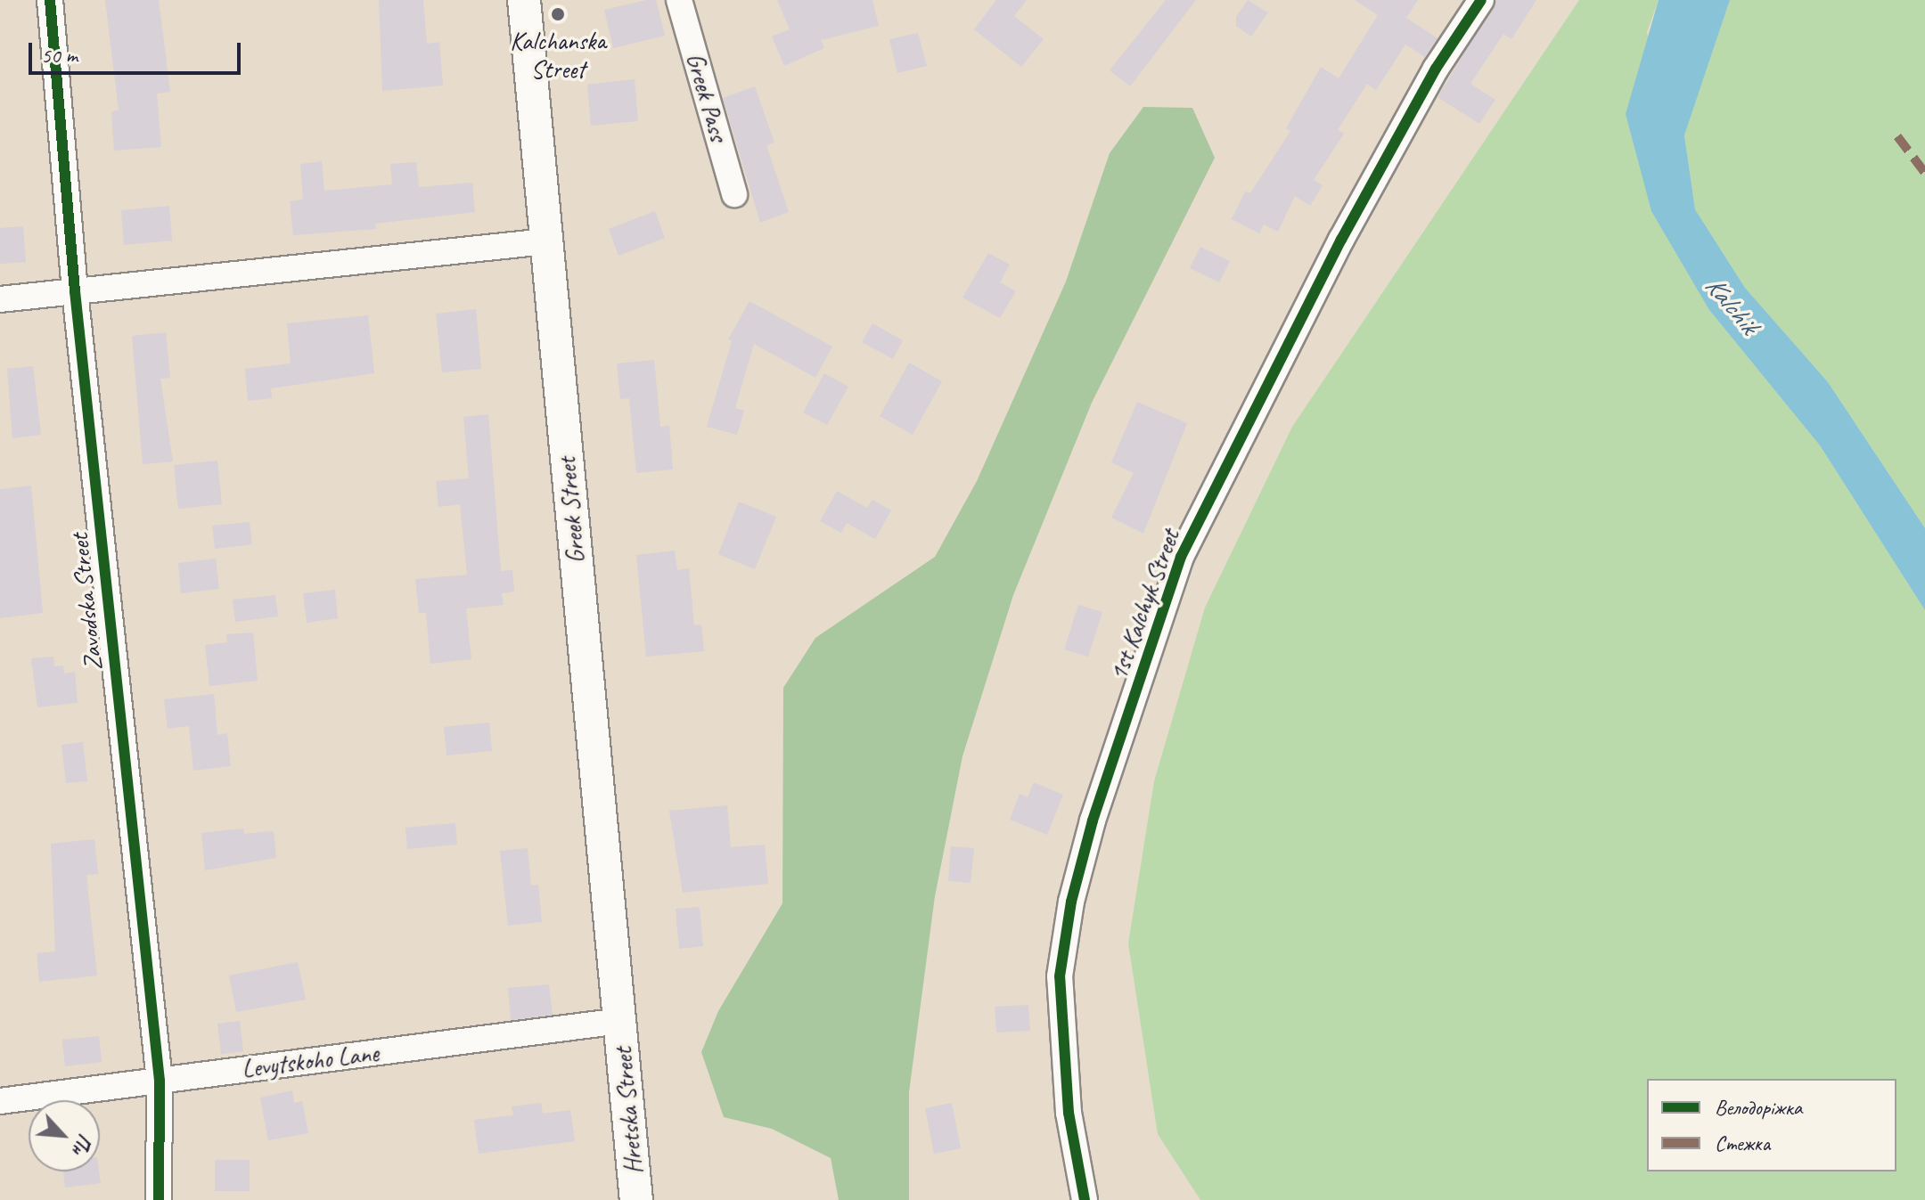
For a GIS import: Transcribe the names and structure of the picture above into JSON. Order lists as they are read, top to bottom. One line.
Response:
{"streets":{"street":["Greek Pass","Greek Street","Zavodska Street","1st Kalchyk Street","Levytskoho Lane","Hretska Street"]},"crossings":[["Greek Street","Levytskoho Lane"],["Greek Street","Hretska Street"],["Zavodska Street","Levytskoho Lane"],["Levytskoho Lane","Hretska Street"]],"water":["Kalchik"],"places":["Kalchanska Street"],"legend":["Велодоріжка","Стежка"],"scale_bar":"50 m","north":"bottom right"}
